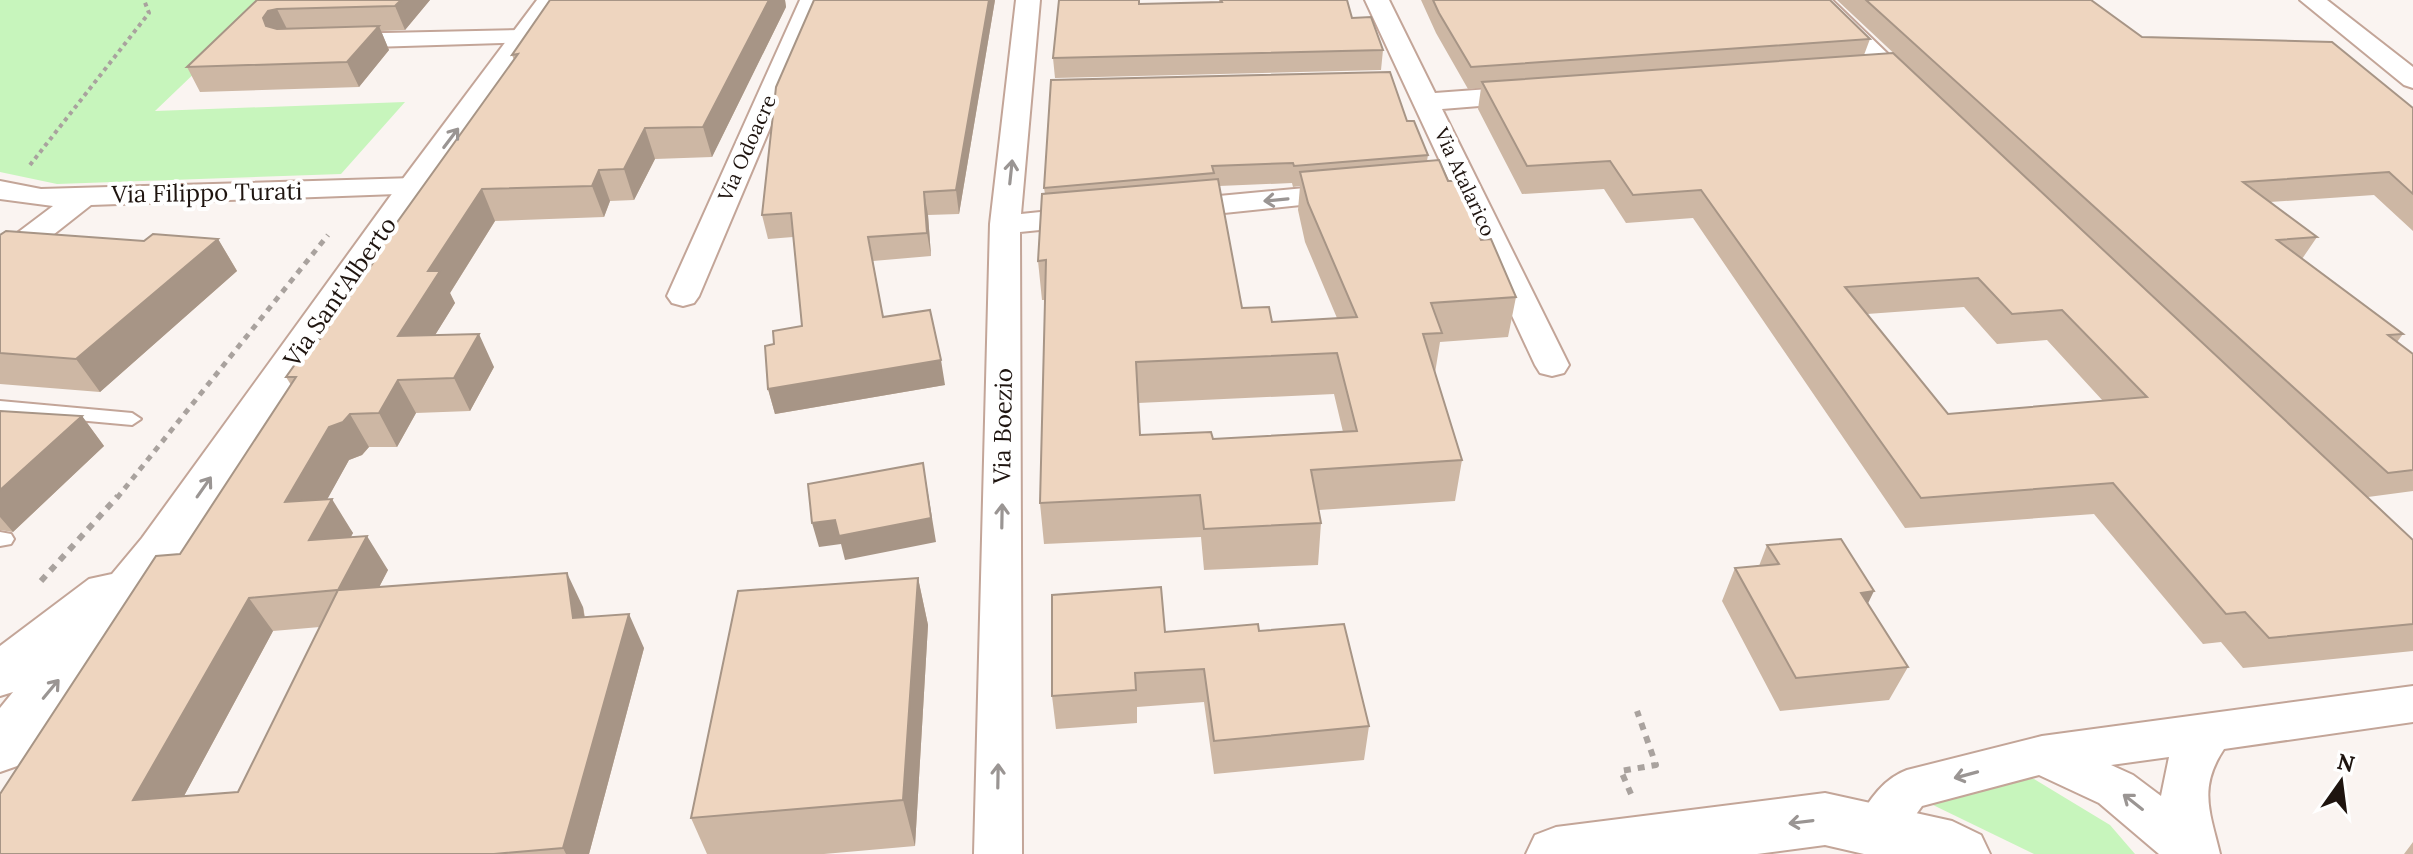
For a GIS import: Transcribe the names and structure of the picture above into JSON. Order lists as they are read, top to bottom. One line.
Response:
{"streets":{"street":["Via Odoacre","Via Atalarico","Via Filippo Turati","Via Sant'Alberto","Via Boezio"]},"crossings":[["Via Filippo Turati","Via Sant'Alberto"]],"one_way":["Via Boezio"],"north":"top"}
